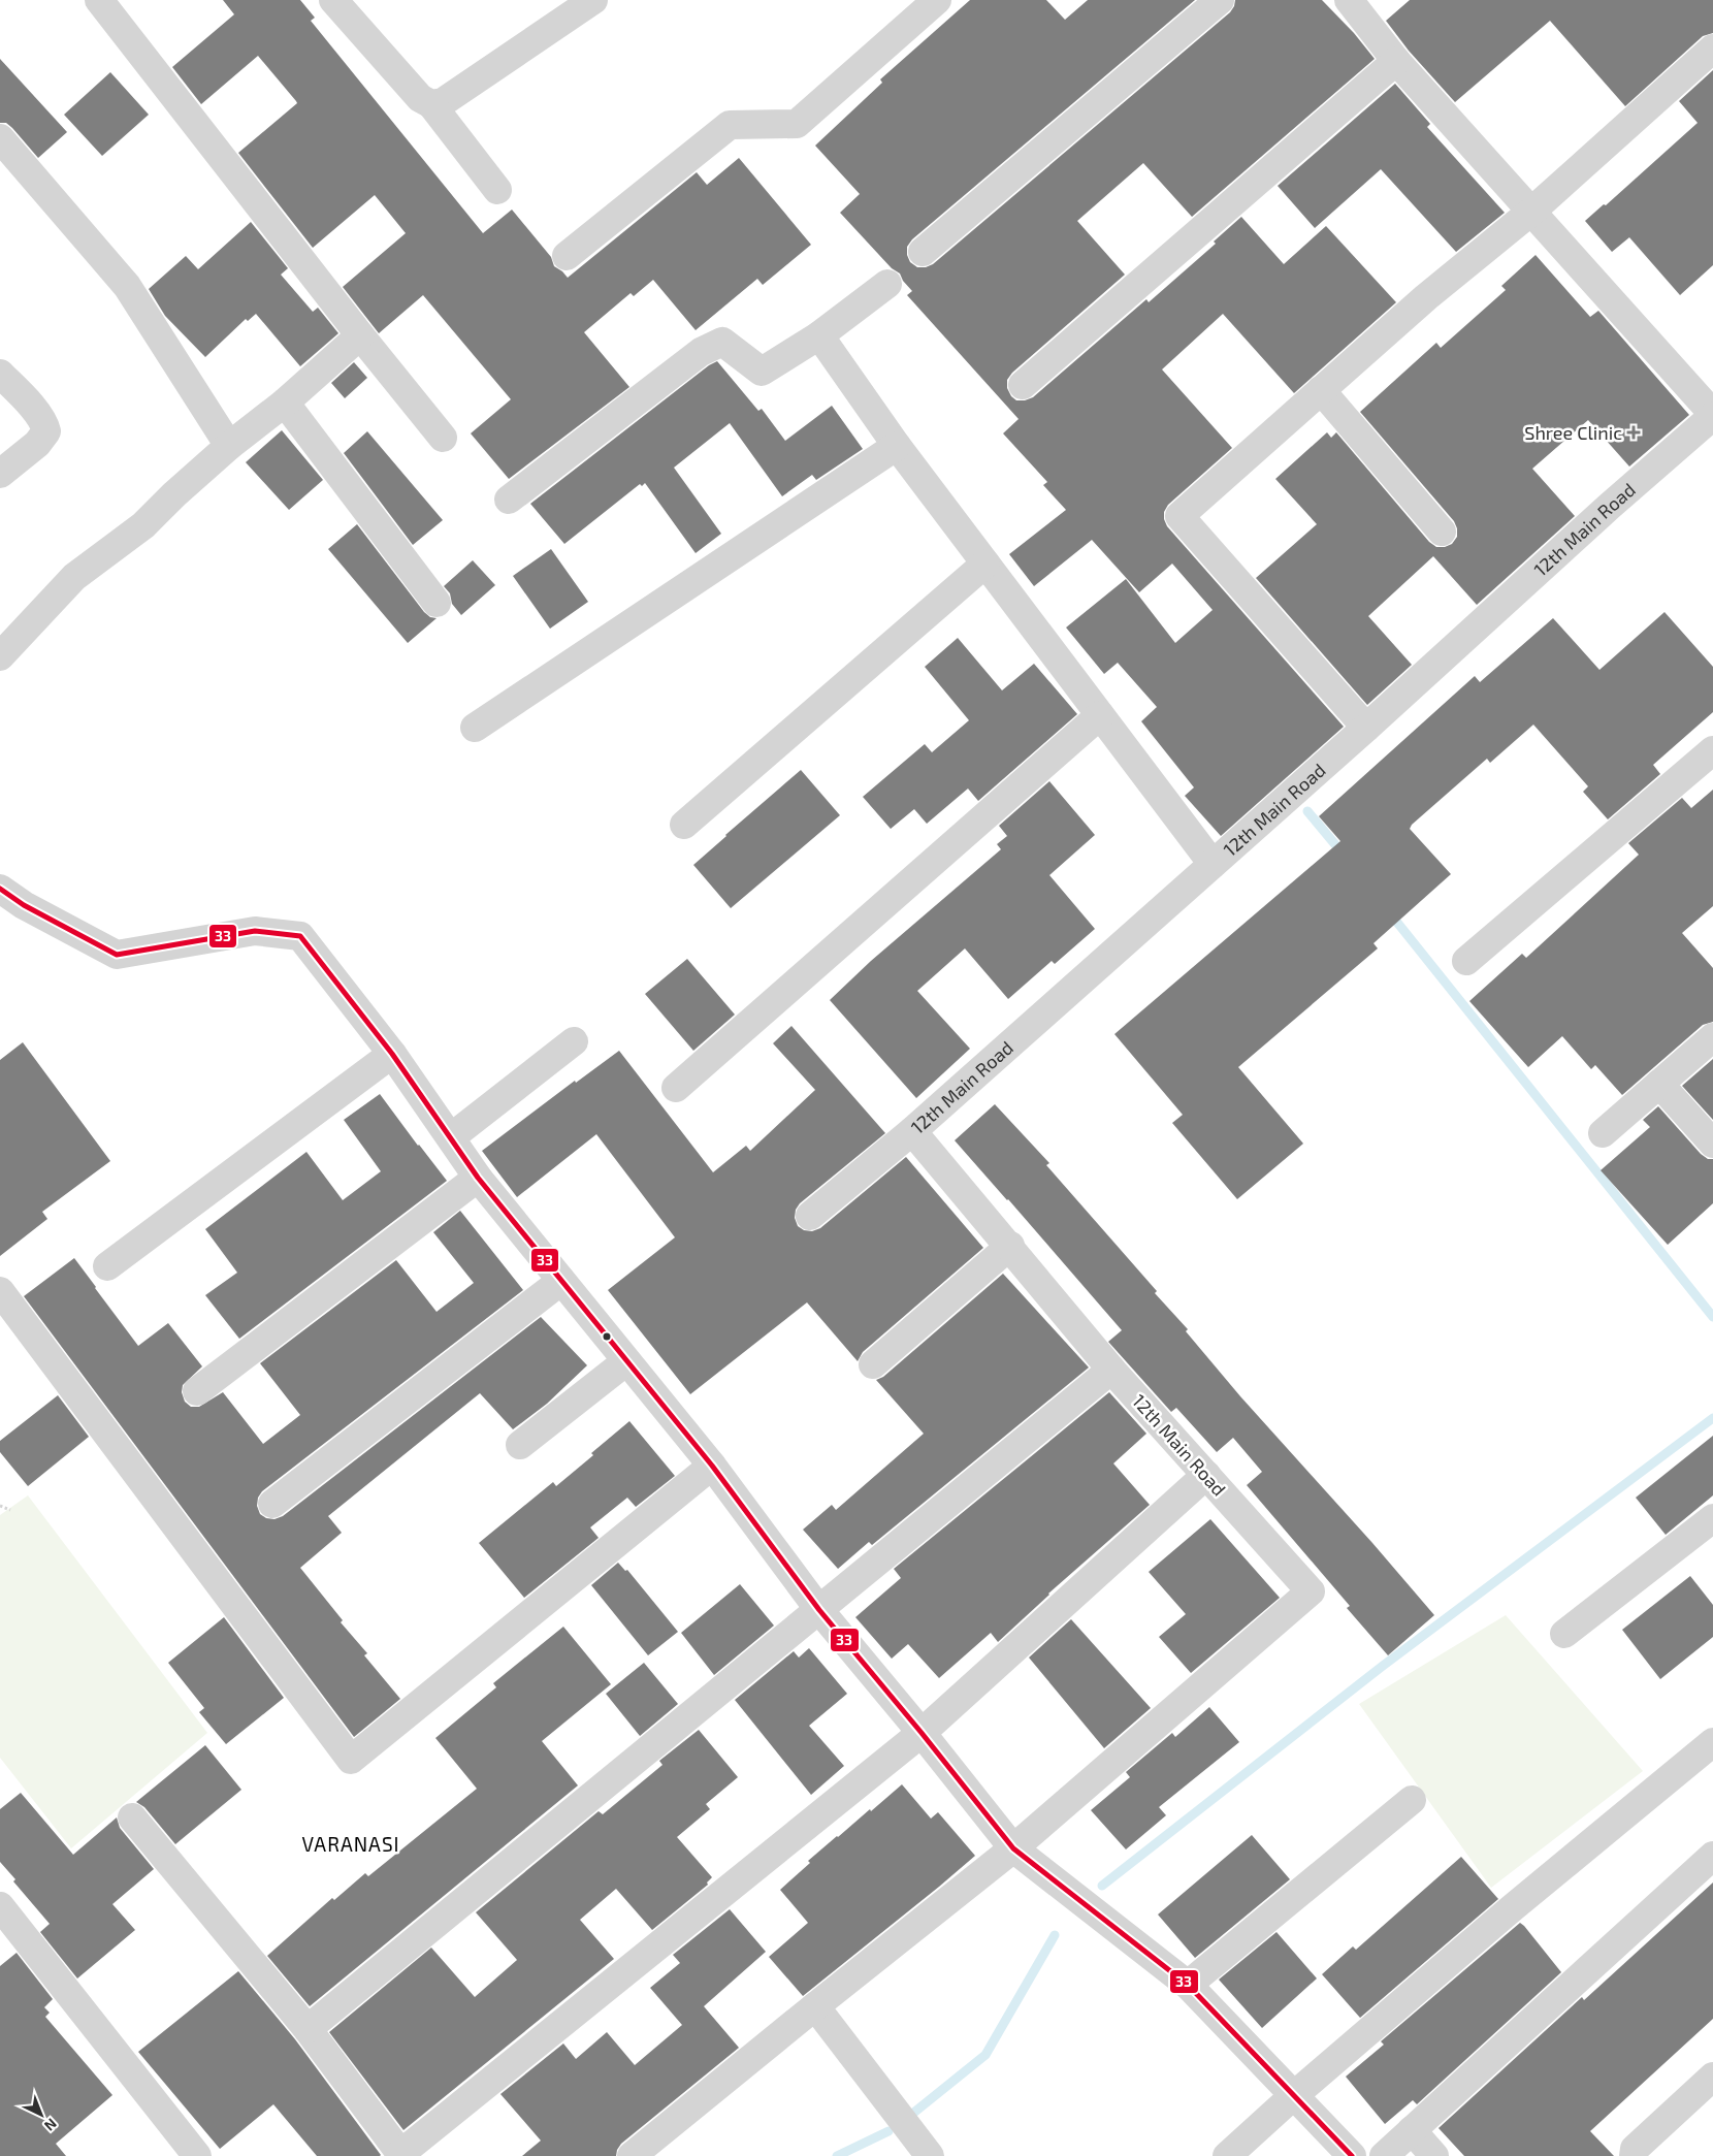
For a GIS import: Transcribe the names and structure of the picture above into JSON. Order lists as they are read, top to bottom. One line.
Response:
{"streets":{"street":["12th Main Road"]},"districts":["VARANASI"],"places":{"health":["Shree Clinic"]},"lines":["transit line 33"],"north":"bottom right"}
